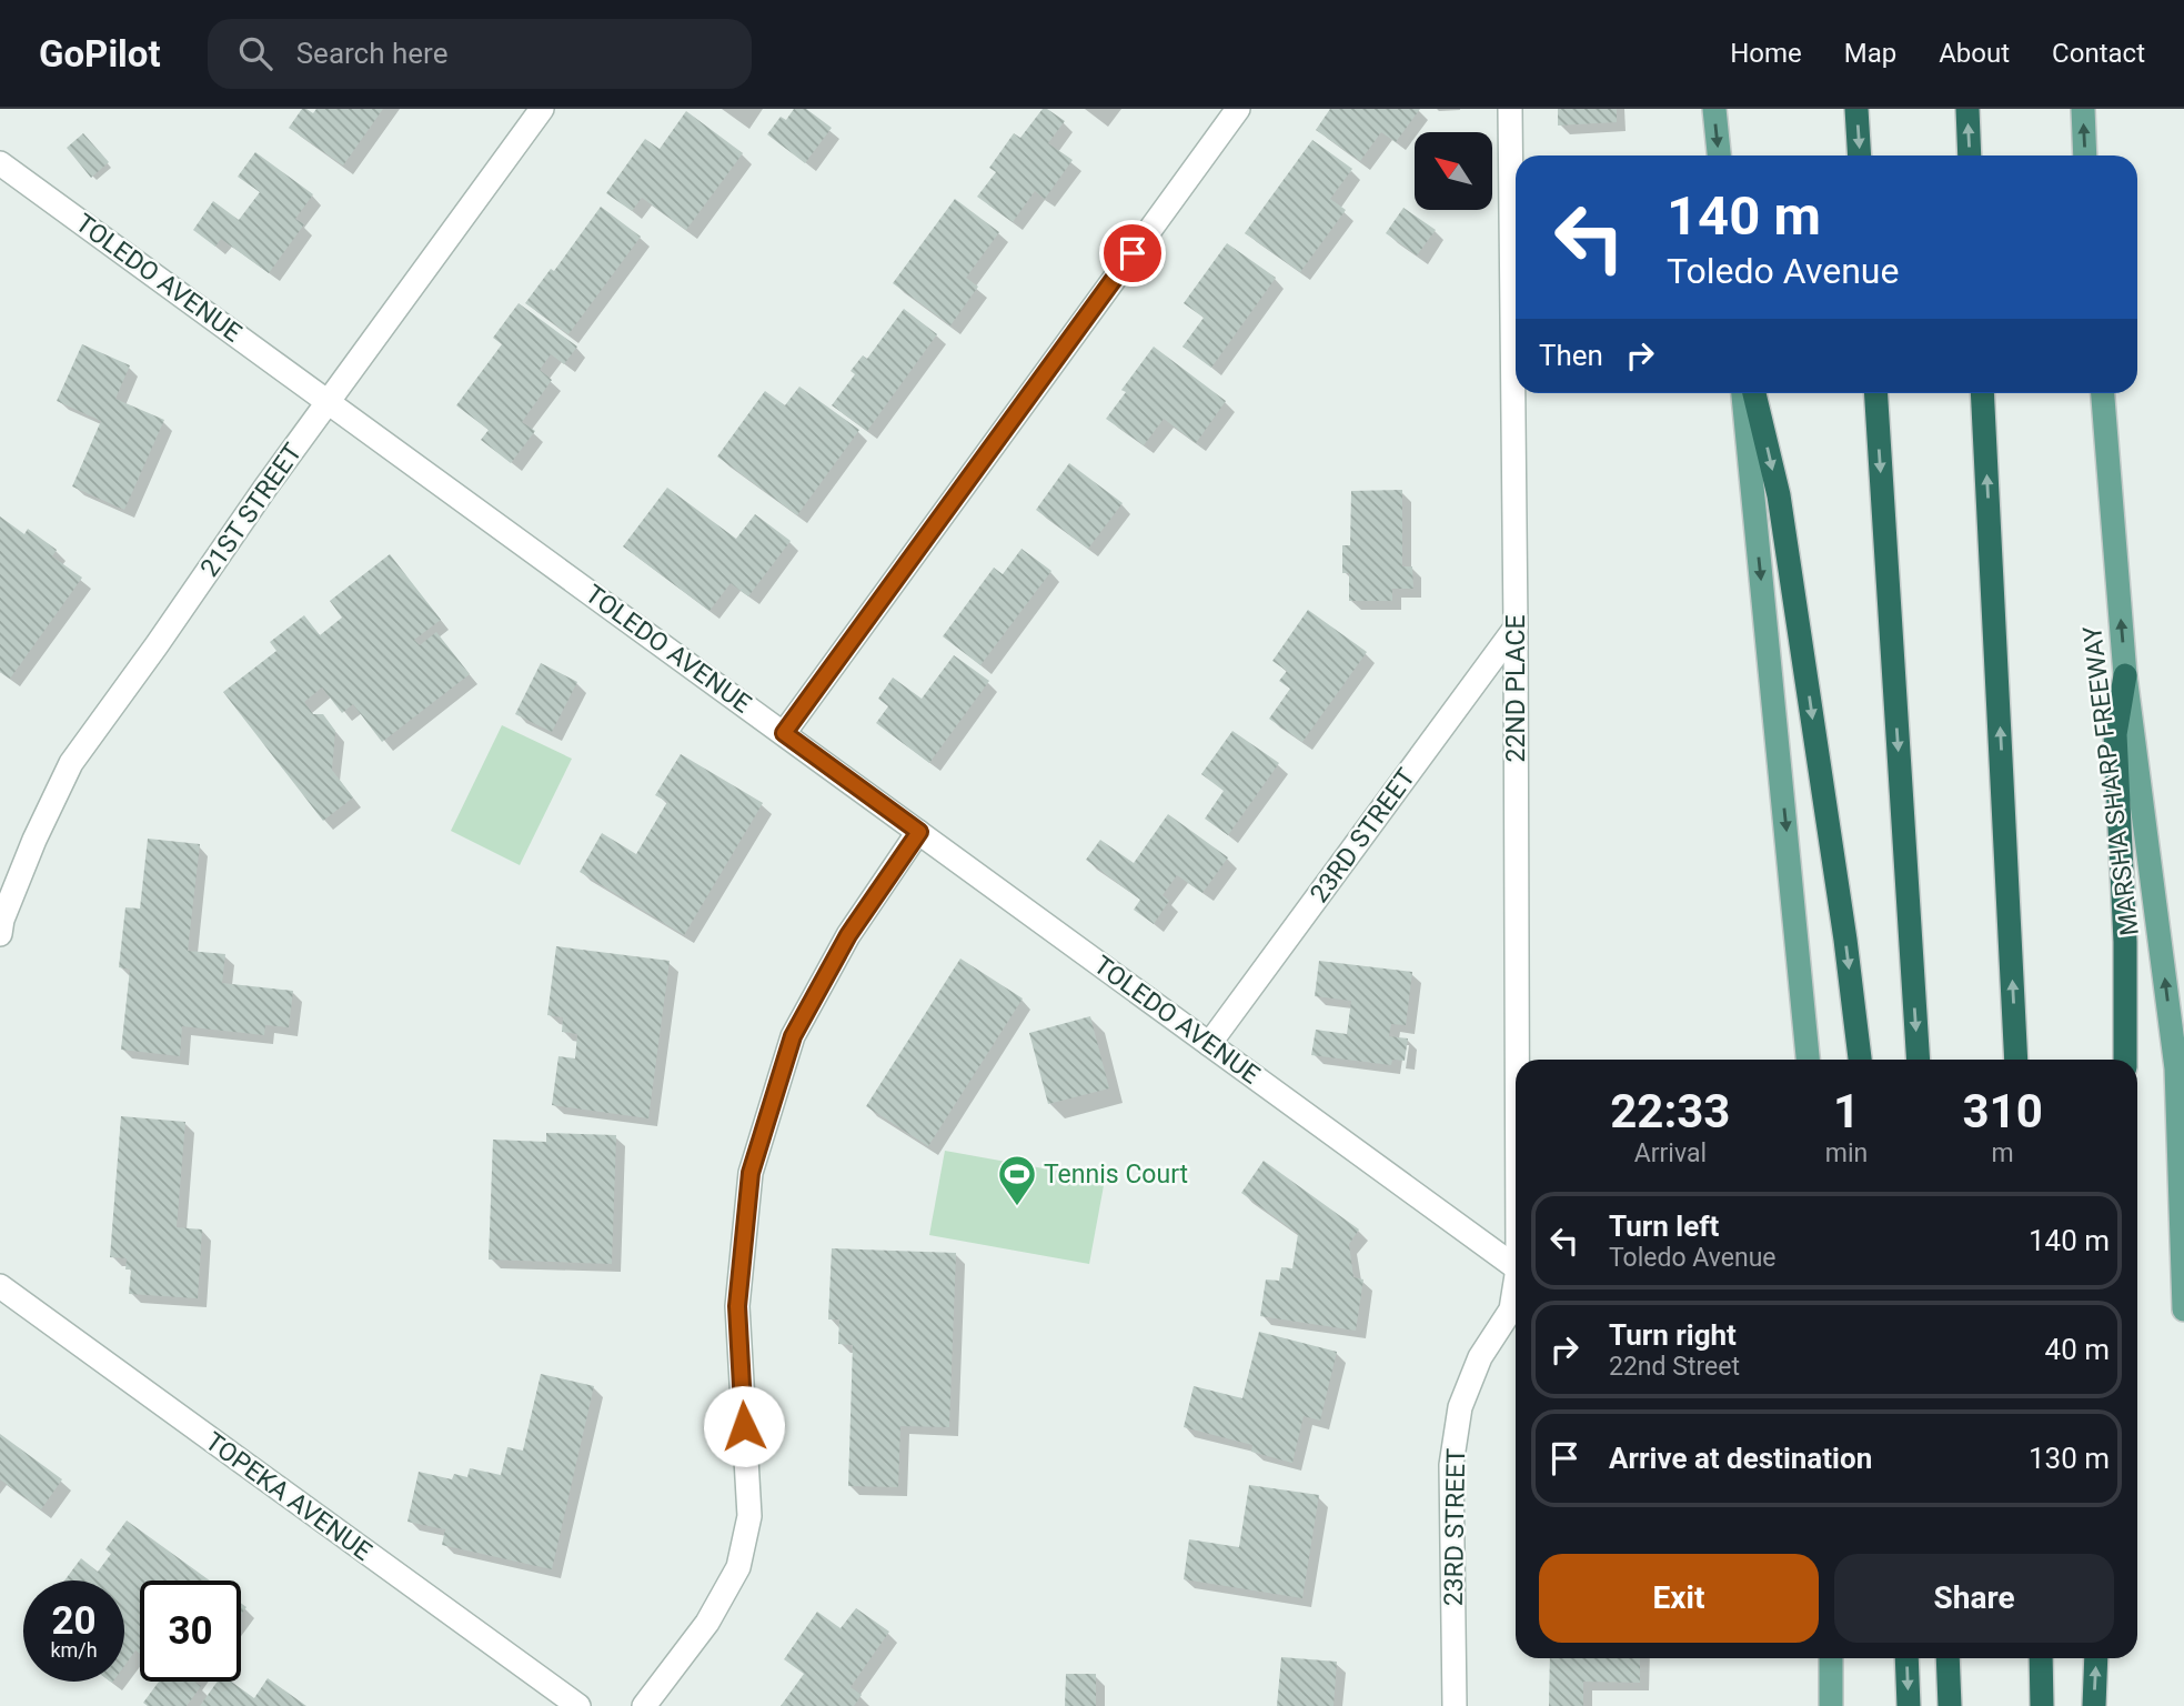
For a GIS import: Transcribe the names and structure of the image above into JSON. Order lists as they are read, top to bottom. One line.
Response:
{"streets":{"main road":["MARSHA SHARP FREEWAY"],"street":["TOLEDO AVENUE","21ST STREET","22ND PLACE","23RD STREET","TOPEKA AVENUE"]},"crossings":[["TOLEDO AVENUE","21ST STREET"],["TOLEDO AVENUE","23RD STREET"],["22ND PLACE","23RD STREET"]],"one_way":["MARSHA SHARP FREEWAY"],"places":{"sports":["Tennis Court"]},"north":"top left","page":{"header":"GoPilot","search":"Search here","nav":["Home","Map","About","Contact"],"turn":["140 m","Toledo Avenue"],"then":"Then","eta":["22:33","Arrival","1","min","310","m"],"list":[{"name":"Turn left","note":"Toledo Avenue","value":"140 m"},{"name":"Turn right","note":"22nd Street","value":"40 m"},{"name":"Arrive at destination","value":"130 m"}],"buttons":["Exit","Share"],"speed":"20 km/h","limit":"30"}}
